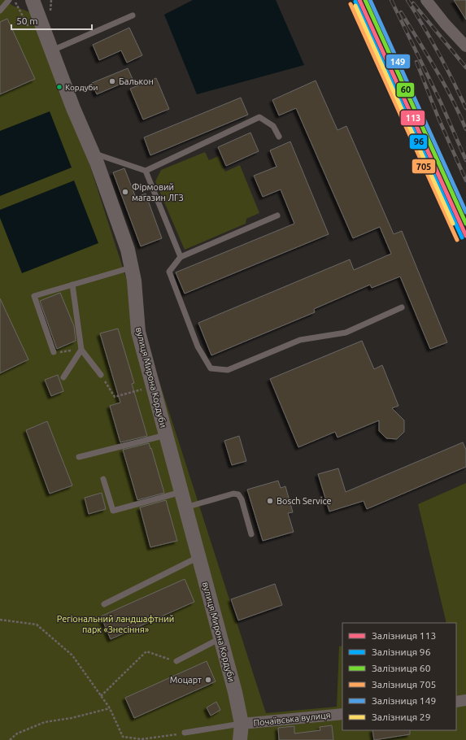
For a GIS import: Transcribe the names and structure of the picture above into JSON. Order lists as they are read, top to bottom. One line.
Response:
{"streets":{"street":["вулиця Мирона Кордуби","Почаївська вулиця"]},"crossings":[["вулиця Мирона Кордуби","Почаївська вулиця"]],"parks":["Регіональний ландшафтний парк «Знесіння»"],"places":["Балькон","Кордуби","Фірмовий магазин ЛГЗ","Bosch Service","Моцарт"],"lines":["rail line 113","rail line 60","rail line 149","rail line 96","rail line 705","rail line 29"],"legend":["Залізниця 113","Залізниця 96","Залізниця 60","Залізниця 705","Залізниця 149","Залізниця 29"],"scale_bar":"50 m"}
